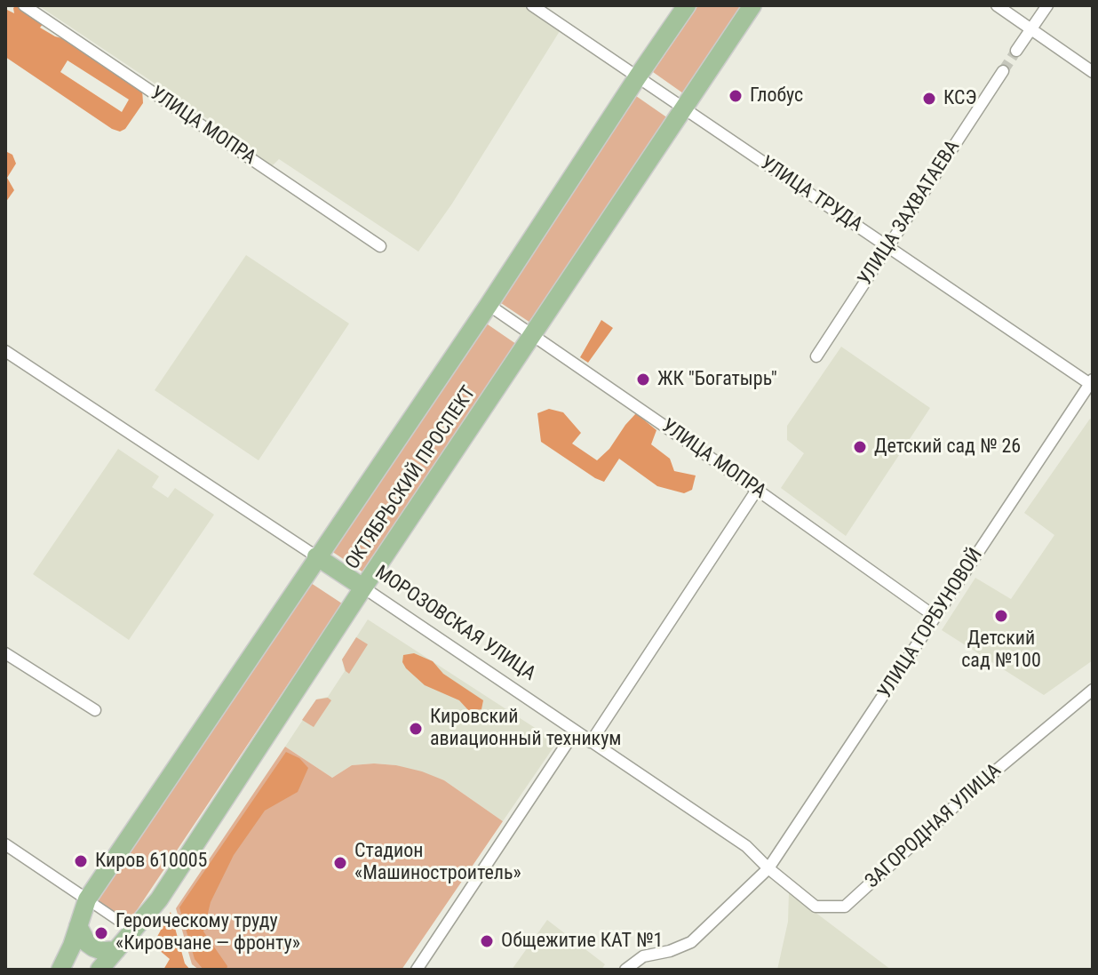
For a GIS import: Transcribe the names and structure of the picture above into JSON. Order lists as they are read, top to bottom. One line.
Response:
{"streets":{"main road":["ОКТЯБРЬСКИЙ ПРОСПЕКТ","МОРОЗОВСКАЯ УЛИЦА"],"street":["УЛИЦА МОПРА","УЛИЦА ТРУДА","УЛИЦА ЗАХВАТАЕВА","УЛИЦА ГОРБУНОВОЙ","ЗАГОРОДНАЯ УЛИЦА"]},"crossings":[["УЛИЦА МОПРА","ОКТЯБРЬСКИЙ ПРОСПЕКТ"],["УЛИЦА МОПРА","УЛИЦА ГОРБУНОВОЙ"],["УЛИЦА ТРУДА","УЛИЦА ЗАХВАТАЕВА"],["УЛИЦА ТРУДА","ОКТЯБРЬСКИЙ ПРОСПЕКТ"],["УЛИЦА ТРУДА","УЛИЦА ГОРБУНОВОЙ"],["ОКТЯБРЬСКИЙ ПРОСПЕКТ","МОРОЗОВСКАЯ УЛИЦА"],["МОРОЗОВСКАЯ УЛИЦА","УЛИЦА ГОРБУНОВОЙ"],["МОРОЗОВСКАЯ УЛИЦА","ЗАГОРОДНАЯ УЛИЦА"],["УЛИЦА ГОРБУНОВОЙ","ЗАГОРОДНАЯ УЛИЦА"]],"places":["Глобус","КСЭ","ЖК \"Богатырь\"","Детский сад № 26","Детский сад №100","Кировский авиационный техникум","Киров 610005","Стадион «Машиностроитель»","Героическому труду «Кировчане — фронту»","Общежитие КАТ №1"]}
